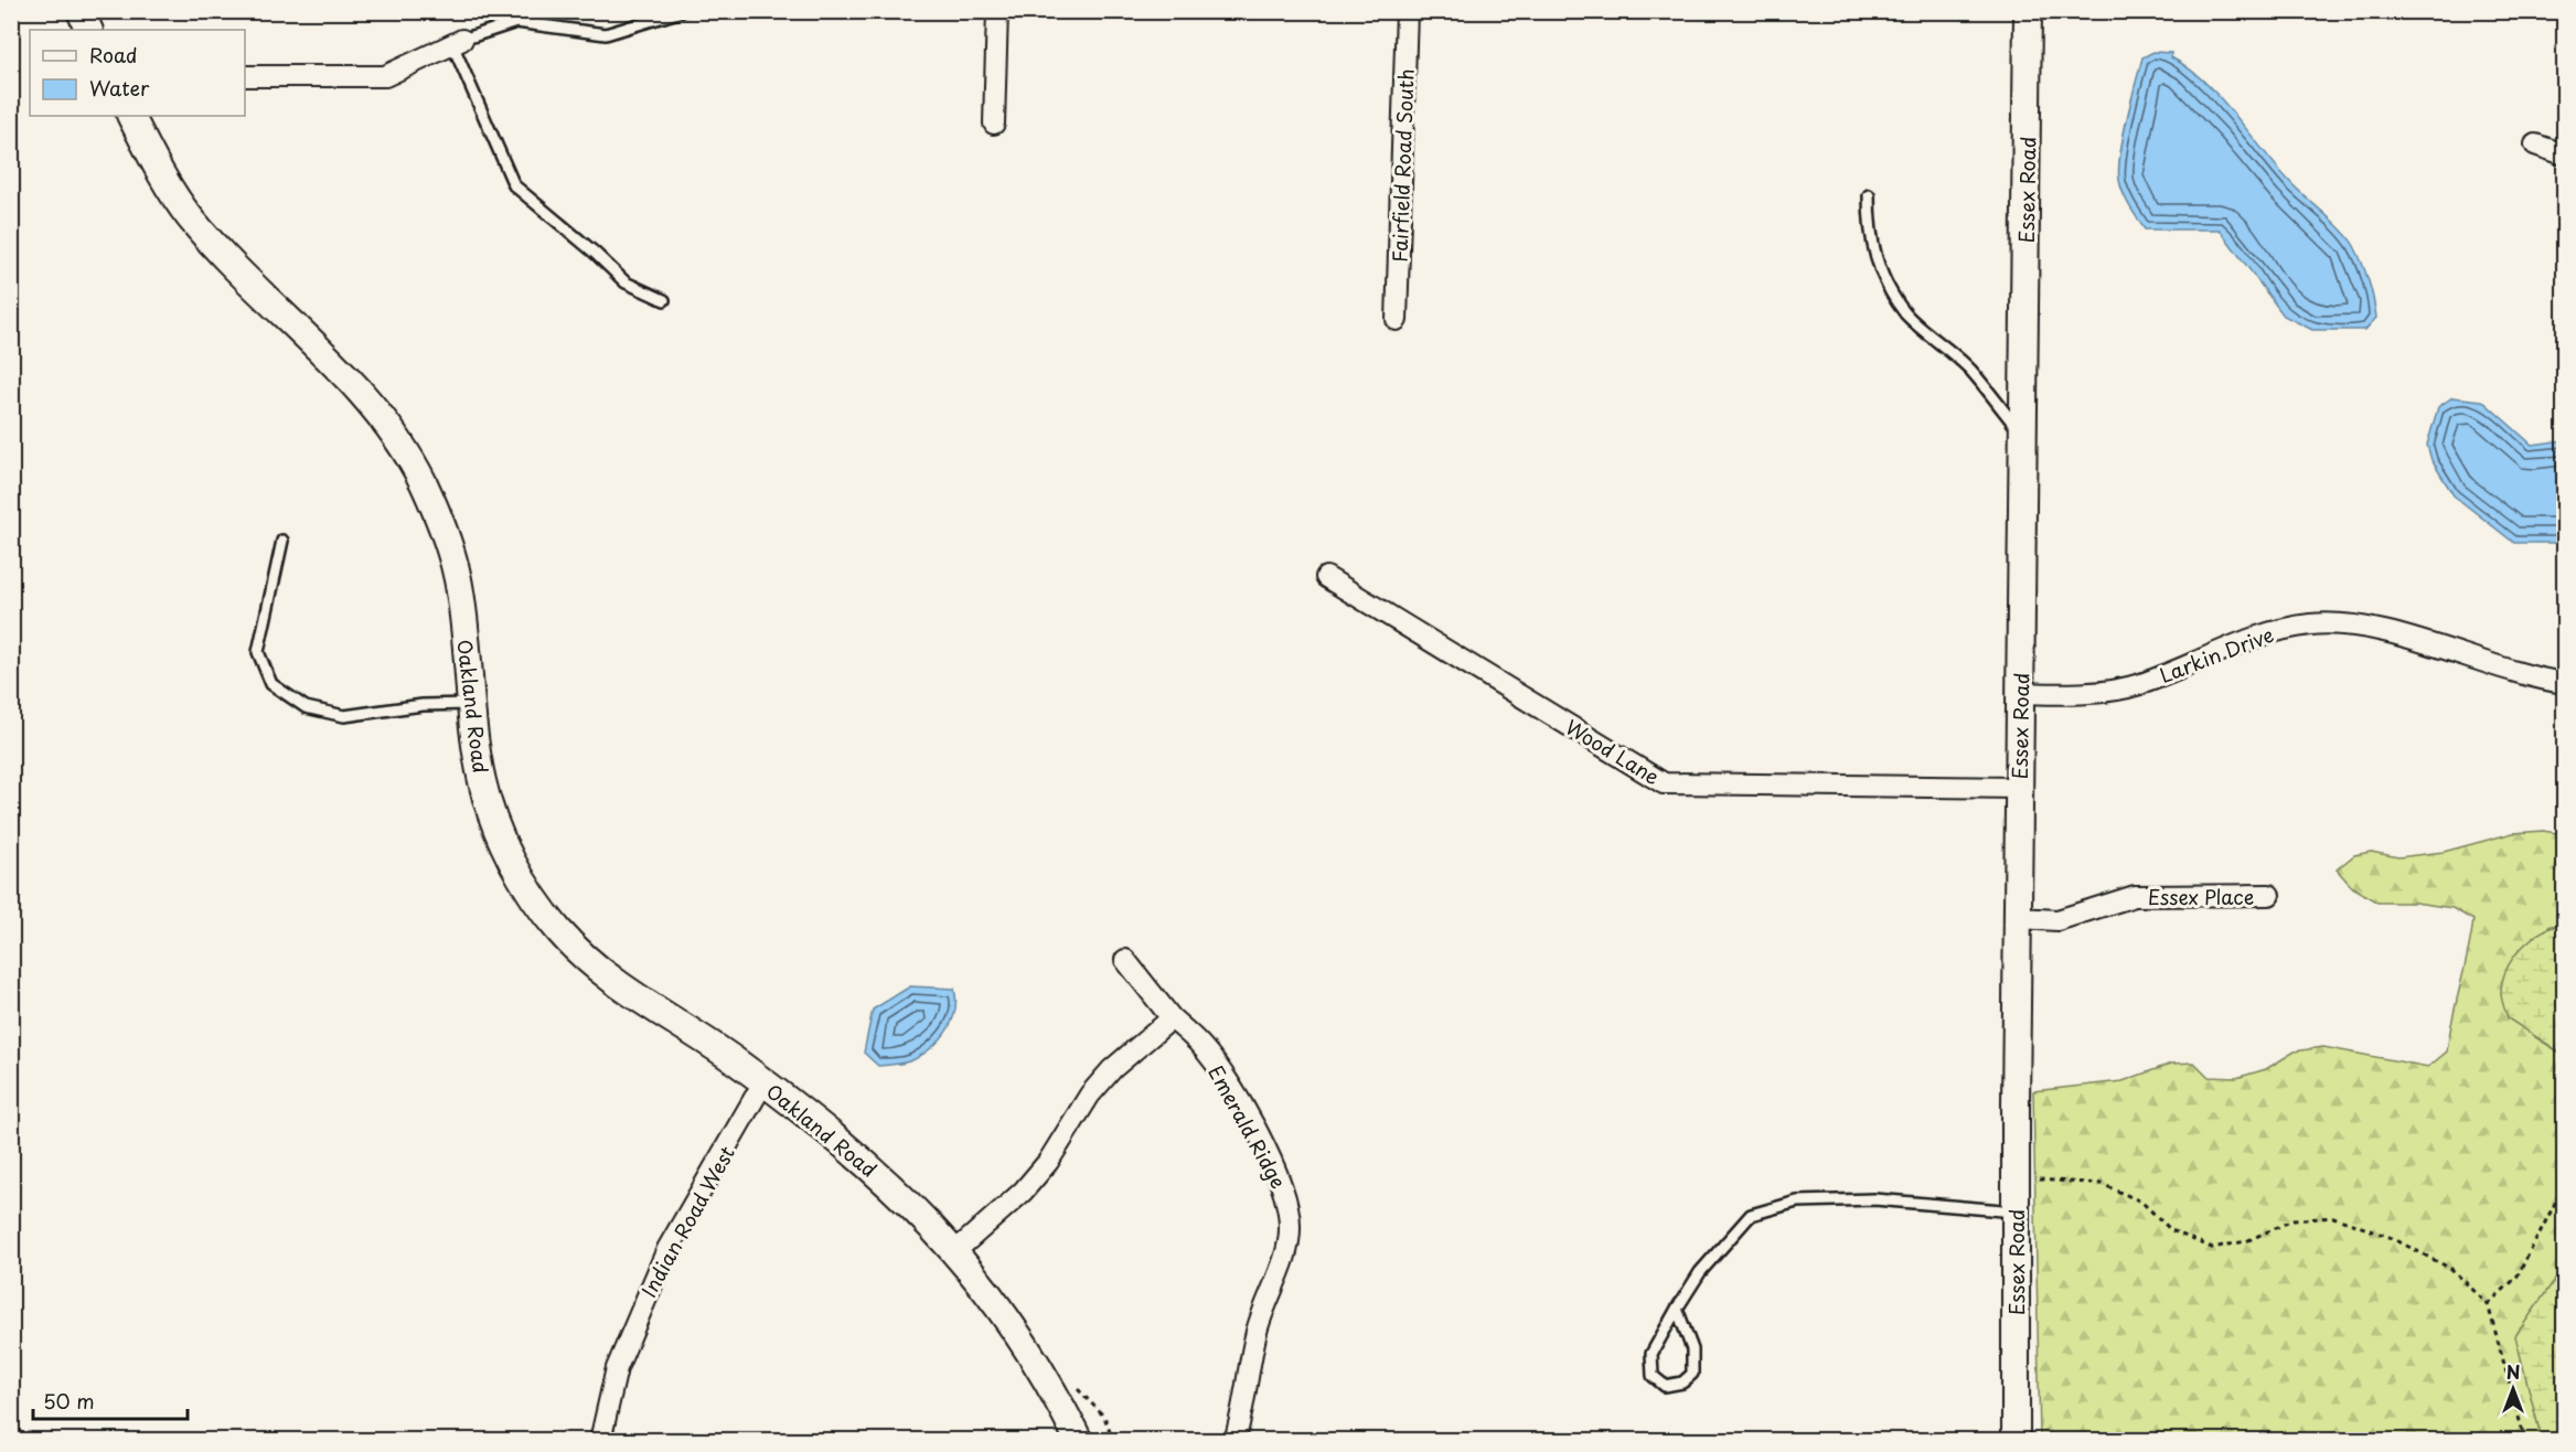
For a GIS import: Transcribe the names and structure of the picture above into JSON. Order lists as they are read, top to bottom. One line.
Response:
{"streets":{"street":["Fairfield Road South","Essex Road","Larkin Drive","Oakland Road","Wood Lane","Essex Place","Emerald Ridge","Indian Road West"]},"crossings":[["Essex Road","Larkin Drive"],["Essex Road","Wood Lane"],["Essex Road","Essex Place"],["Oakland Road","Indian Road West"]],"legend":["Road","Water"],"scale_bar":"50 m","north":"top"}
